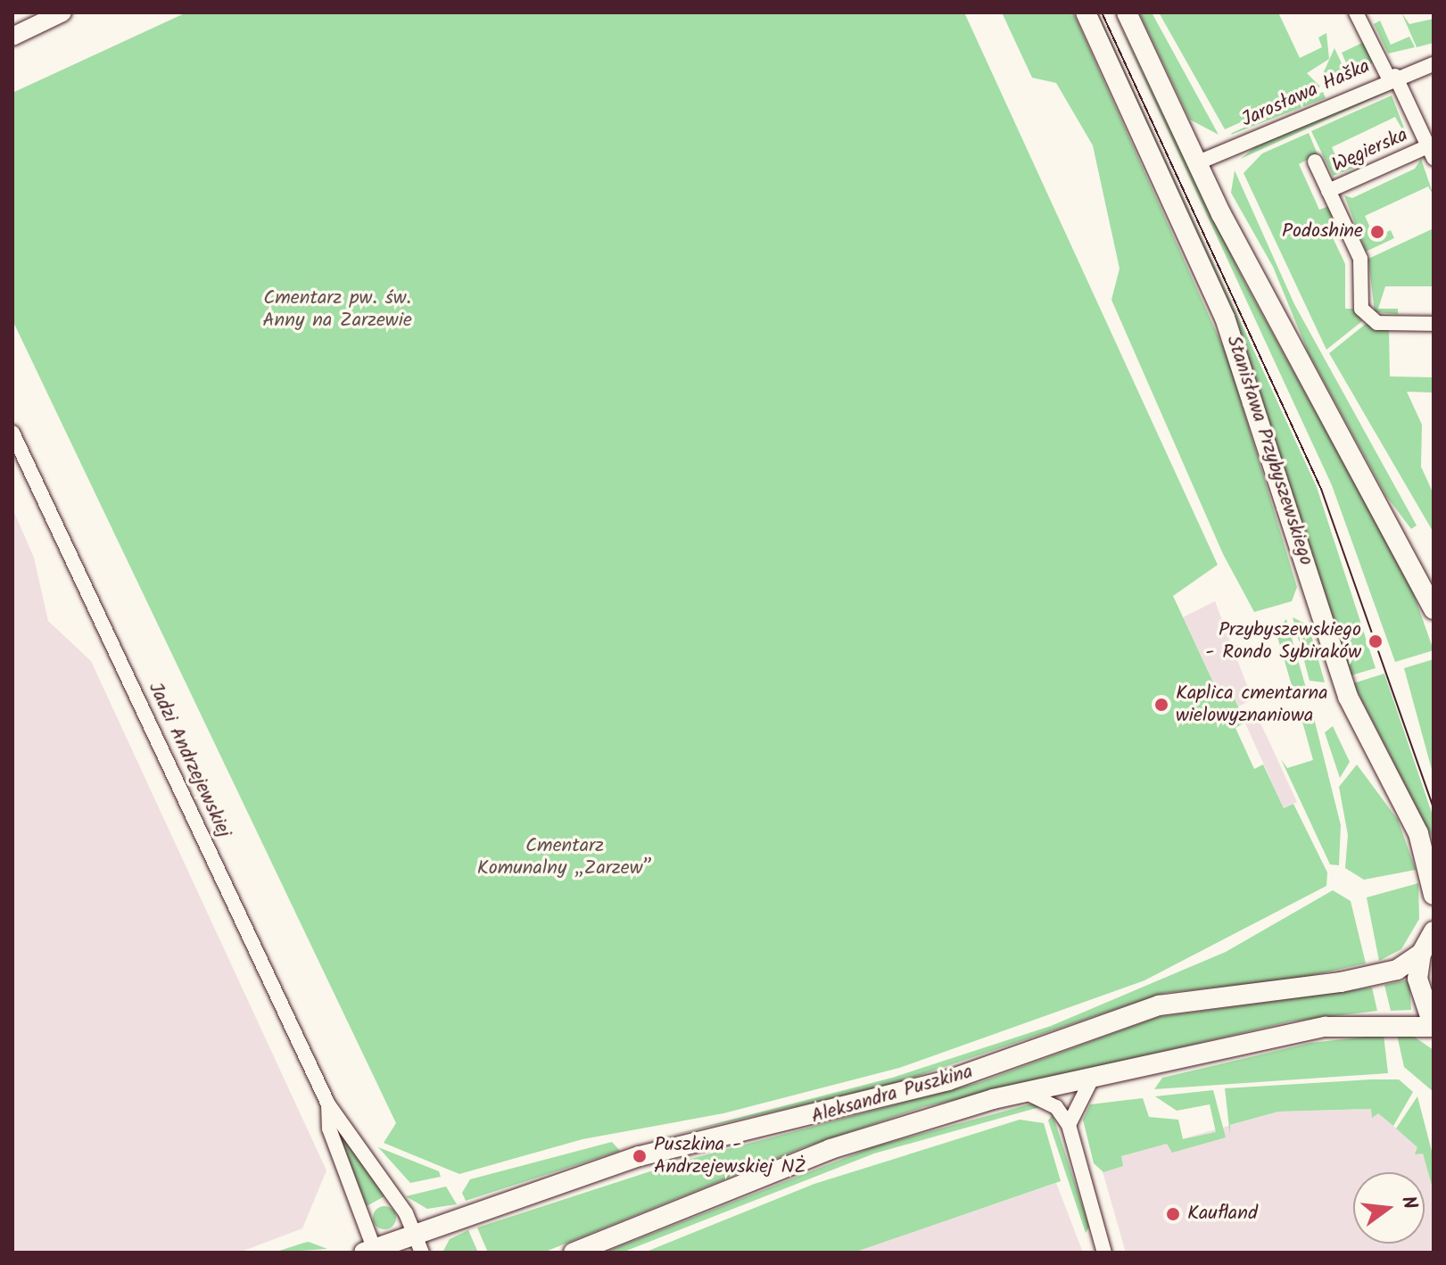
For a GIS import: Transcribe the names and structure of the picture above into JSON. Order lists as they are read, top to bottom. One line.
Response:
{"streets":{"main road":["Stanisława Przybyszewskiego","Aleksandra Puszkina"],"street":["Jarosława Haška","Węgierska","Jadzi Andrzejewskiej"]},"crossings":[["Jarosława Haška","Węgierska"],["Jadzi Andrzejewskiej","Aleksandra Puszkina"]],"parks":["Cmentarz pw. św. Anny na Zarzewie","Cmentarz Komunalny „Zarzew”"],"places":["Podoshine","Przybyszewskiego - Rondo Sybiraków","Kaplica cmentarna wielowyznaniowa","Puszkina - Andrzejewskiej NŻ","Kaufland"],"north":"right"}
